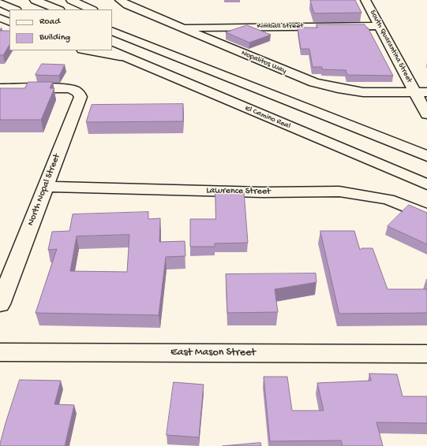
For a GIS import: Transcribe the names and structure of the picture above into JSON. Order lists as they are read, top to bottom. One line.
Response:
{"streets":{"main road":["Kimball Street","South Quarantina Street","Nopalitos Way","El Camino Real","North Nopal Street","Lawrence Street","East Mason Street"]},"crossings":[["Kimball Street","South Quarantina Street"],["Kimball Street","Nopalitos Way"],["South Quarantina Street","Nopalitos Way"],["North Nopal Street","Lawrence Street"]],"legend":["Road","Building"]}
